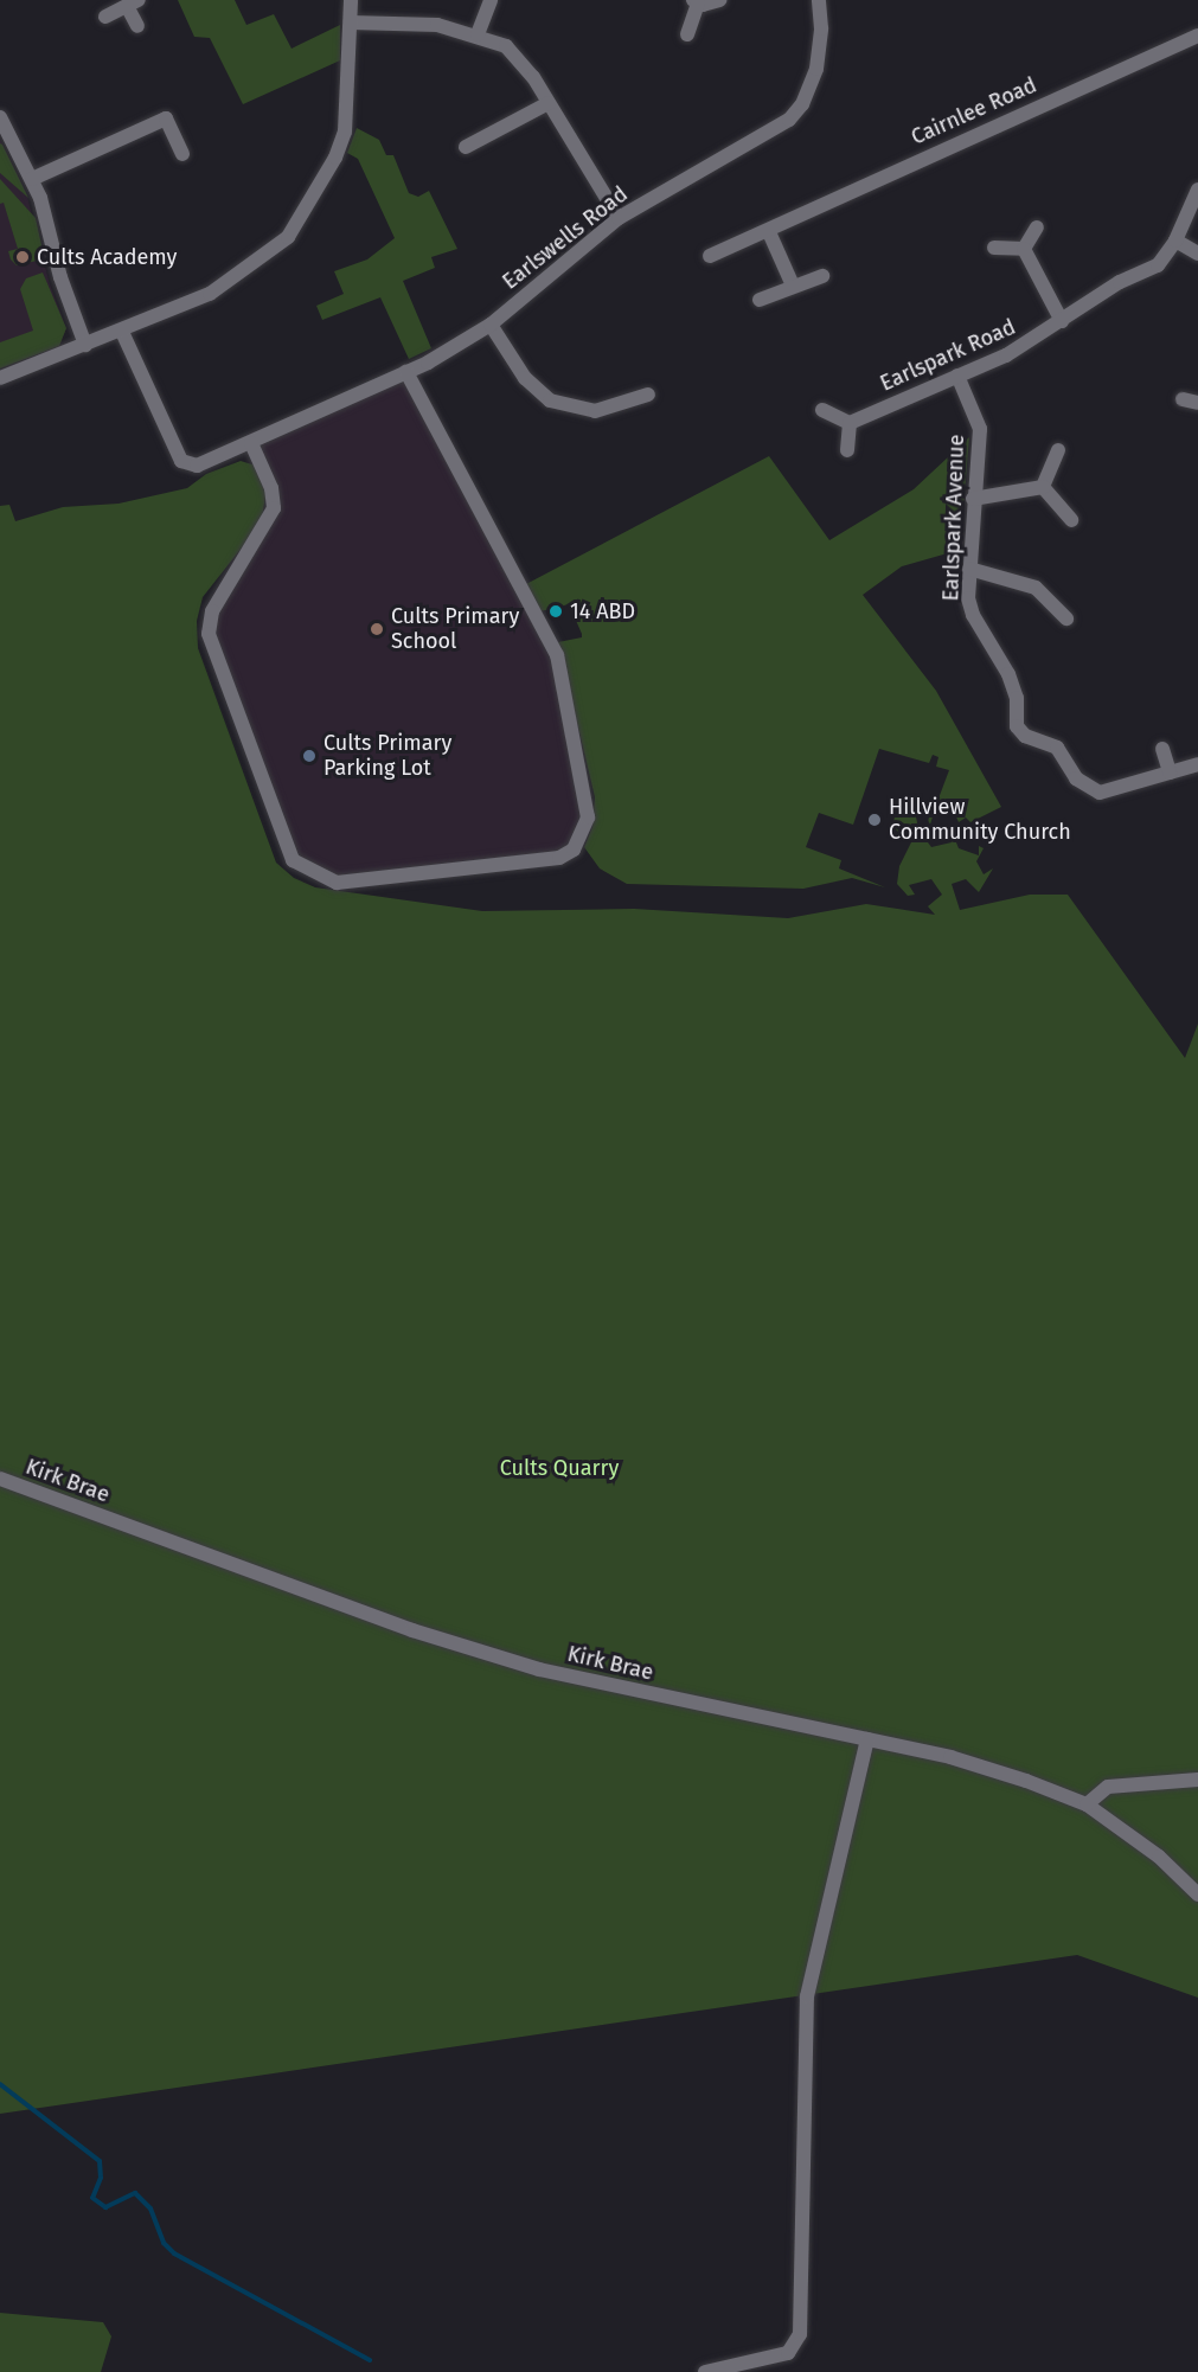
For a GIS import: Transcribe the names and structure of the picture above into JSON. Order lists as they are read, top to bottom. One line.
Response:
{"streets":{"street":["Cairnlee Road","Earlswells Road","Earlspark Road","Earlspark Avenue","Kirk Brae"]},"crossings":[["Earlspark Road","Earlspark Avenue"]],"parks":["Cults Quarry"],"places":["Cults Academy","14 ABD","Cults Primary School","Cults Primary Parking Lot","Hillview Community Church"]}
